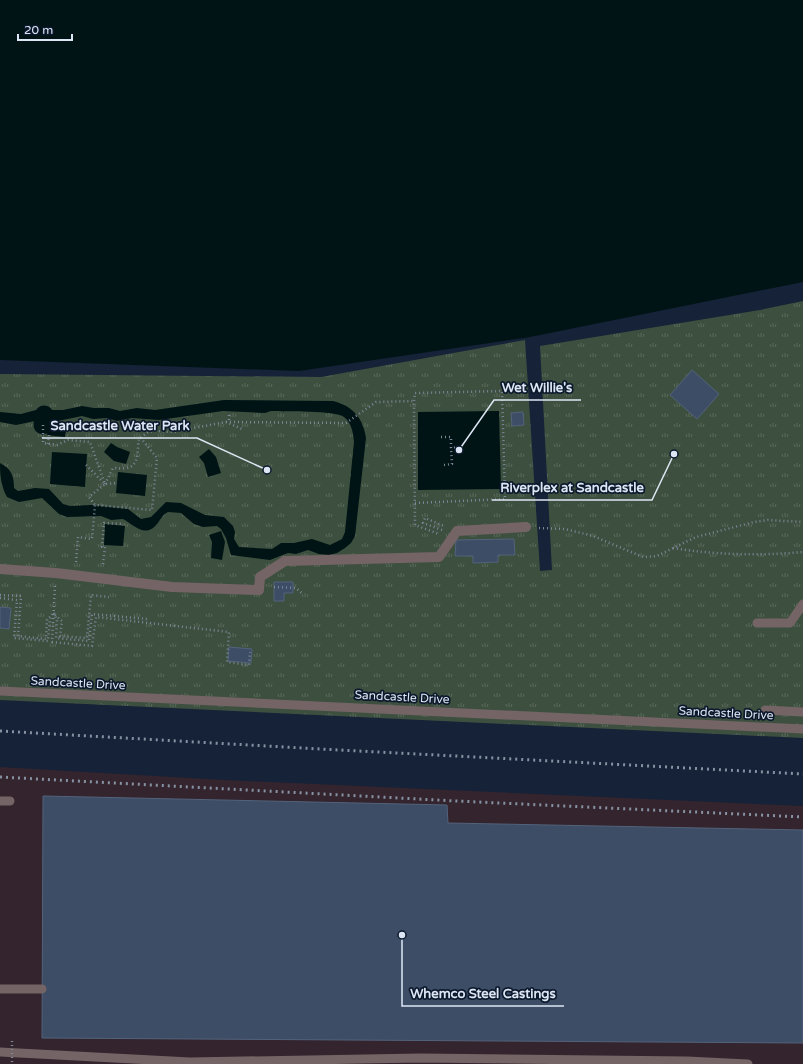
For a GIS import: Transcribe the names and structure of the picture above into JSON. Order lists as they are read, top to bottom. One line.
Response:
{"streets":{"lane":["Sandcastle Drive"]},"places":["Wet Willie's","Riverplex at Sandcastle","Sandcastle Water Park","Whemco Steel Castings"],"scale_bar":"20 m"}
